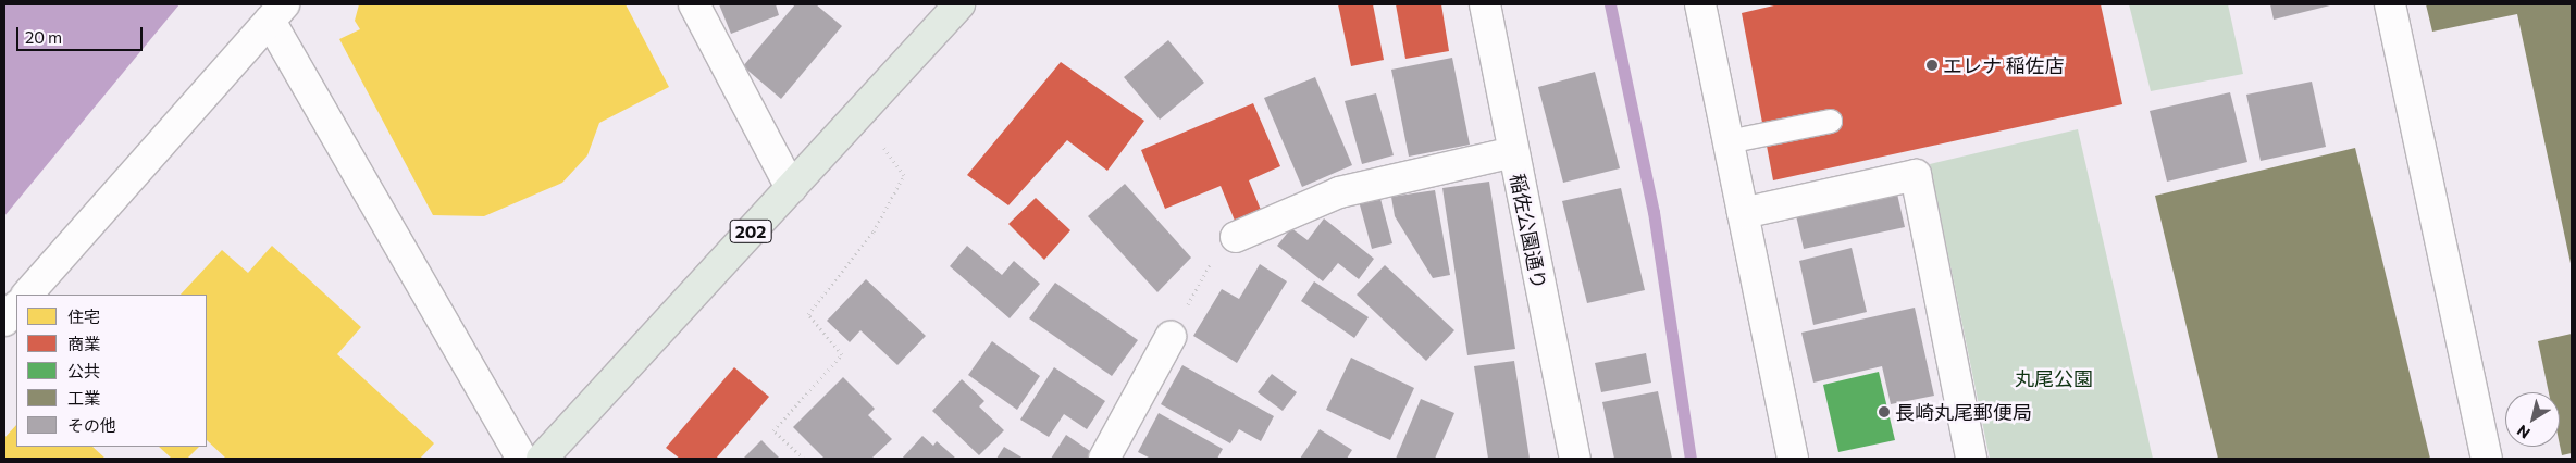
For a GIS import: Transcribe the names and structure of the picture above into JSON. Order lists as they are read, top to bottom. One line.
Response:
{"streets":{"highway":["202"],"street":["稲佐公園通り"]},"parks":["丸尾公園"],"places":["エレナ 稲佐店","長崎丸尾郵便局"],"legend":["住宅","商業","公共","工業","その他"],"scale_bar":"20 m","north":"bottom left"}
